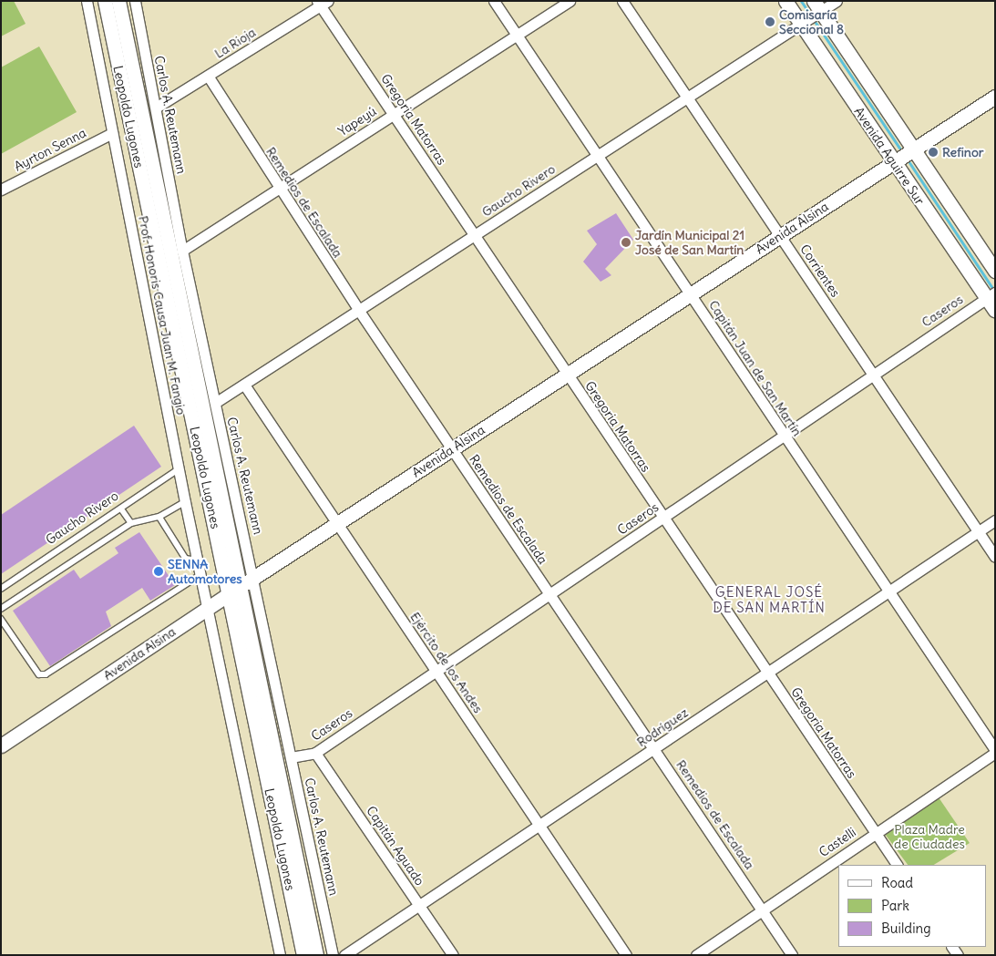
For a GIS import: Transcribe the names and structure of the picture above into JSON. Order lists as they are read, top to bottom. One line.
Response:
{"streets":{"main road":["Leopoldo Lugones","Avenida Aguirre Sur","Avenida Alsina"],"street":["La Rioja","Carlos A. Reutemann","Gregoria Matorras","Yapeyú","Ayrton Senna","Gaucho Rivero","Remedios de Escalada","Corrientes","Caseros","Prof. Honoris Causa Juan M. Fangio","Capitán Juan de San Martín","Ejército de los Andes","Rodríguez","Castelli","Capitán Aguado"]},"crossings":[["La Rioja","Carlos A. Reutemann"],["La Rioja","Gregoria Matorras"],["La Rioja","Remedios de Escalada"],["Carlos A. Reutemann","Yapeyú"],["Carlos A. Reutemann","Gaucho Rivero"],["Carlos A. Reutemann","Avenida Alsina"],["Carlos A. Reutemann","Caseros"],["Leopoldo Lugones","Avenida Alsina"],["Gregoria Matorras","Yapeyú"],["Gregoria Matorras","Gaucho Rivero"],["Gregoria Matorras","Avenida Alsina"],["Gregoria Matorras","Caseros"],["Gregoria Matorras","Rodríguez"],["Gregoria Matorras","Castelli"],["Yapeyú","Remedios de Escalada"],["Yapeyú","Capitán Juan de San Martín"],["Ayrton Senna","Prof. Honoris Causa Juan M. Fangio"],["Avenida Aguirre Sur","Gaucho Rivero"],["Avenida Aguirre Sur","Avenida Alsina"],["Avenida Aguirre Sur","Caseros"],["Gaucho Rivero","Remedios de Escalada"],["Gaucho Rivero","Corrientes"],["Gaucho Rivero","Prof. Honoris Causa Juan M. Fangio"],["Gaucho Rivero","Capitán Juan de San Martín"],["Gaucho Rivero","Ejército de los Andes"],["Remedios de Escalada","Avenida Alsina"],["Remedios de Escalada","Caseros"],["Remedios de Escalada","Rodríguez"],["Remedios de Escalada","Castelli"],["Avenida Alsina","Corrientes"],["Avenida Alsina","Prof. Honoris Causa Juan M. Fangio"],["Avenida Alsina","Capitán Juan de San Martín"],["Avenida Alsina","Ejército de los Andes"],["Corrientes","Caseros"],["Corrientes","Rodríguez"],["Caseros","Capitán Juan de San Martín"],["Caseros","Ejército de los Andes"],["Caseros","Capitán Aguado"],["Capitán Juan de San Martín","Rodríguez"],["Capitán Juan de San Martín","Castelli"],["Ejército de los Andes","Rodríguez"],["Rodríguez","Capitán Aguado"]],"districts":["GENERAL JOSÉ DE SAN MARTÍN"],"parks":["Plaza Madre de Ciudades"],"places":["Comisaría Seccional 8","Refinor","Jardín Municipal 21 José de San Martín","SENNA Automotores"],"legend":["Road","Park","Building"]}
